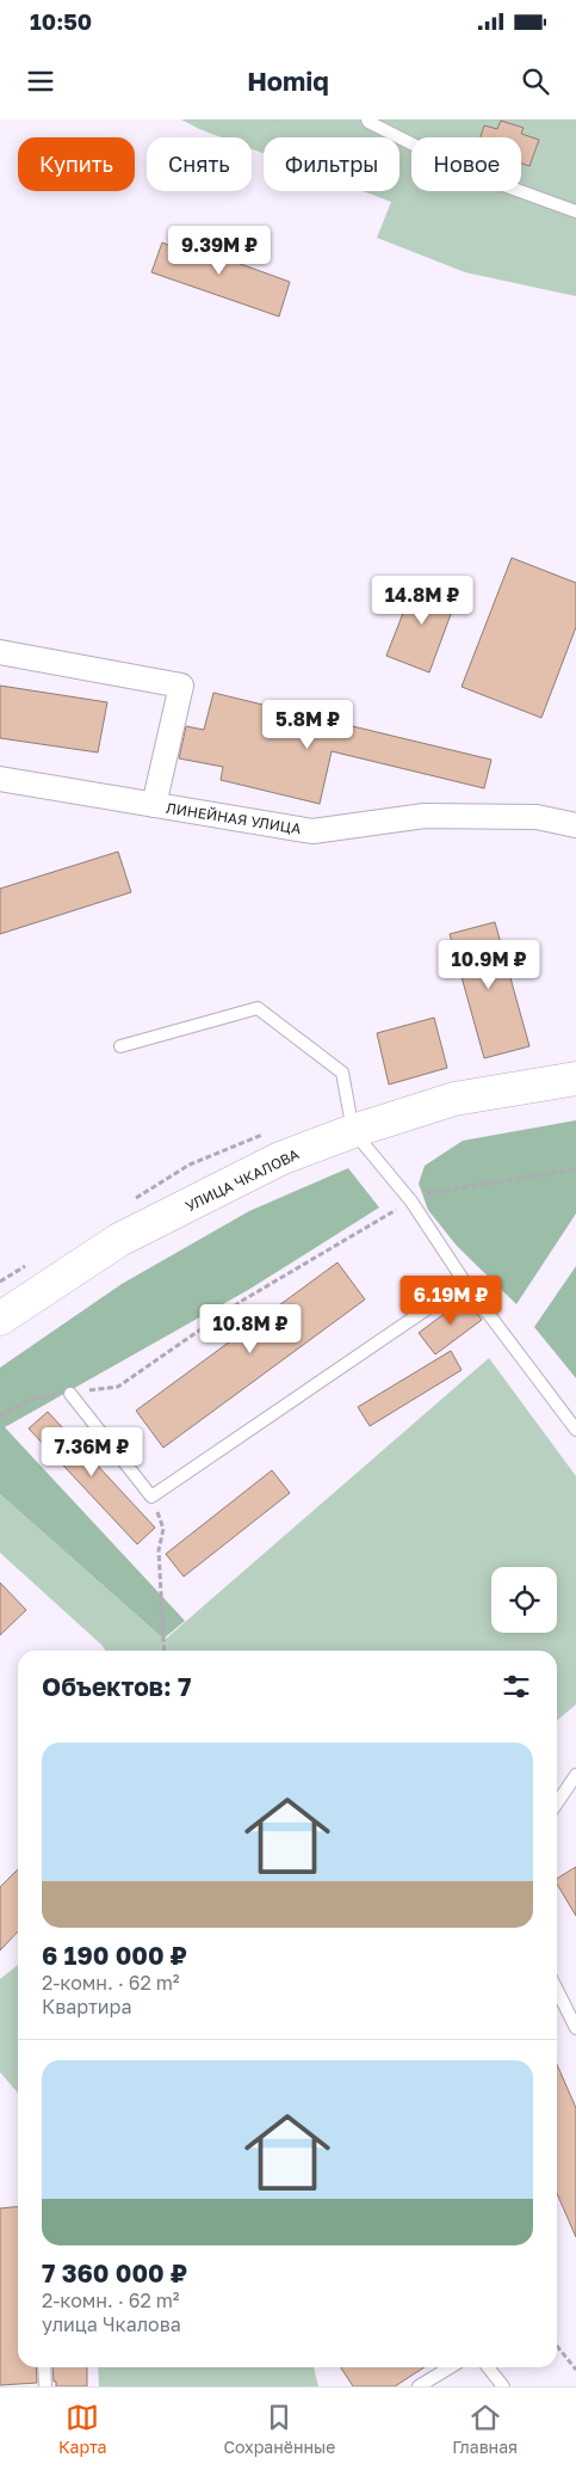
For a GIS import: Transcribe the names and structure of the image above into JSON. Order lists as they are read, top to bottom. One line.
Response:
{"streets":{"main road":["УЛИЦА ЧКАЛОВА"],"street":["ЛИНЕЙНАЯ УЛИЦА"]},"page":{"status":"10:50","header":"Homiq","chip":["Купить","Снять","Фильтры","Новое"],"price":["9.39M ₽","14.8M ₽","5.8M ₽","10.9M ₽","6.19M ₽","10.8M ₽","7.36M ₽"],"heading":"Объектов: 7","list":[{"name":"6 190 000 ₽","note":"2-комн. · 62 m² · Квартира"},{"name":"7 360 000 ₽","note":"2-комн. · 62 m² · улица Чкалова"}],"tabs":["Карта","Сохранённые","Главная"]}}
